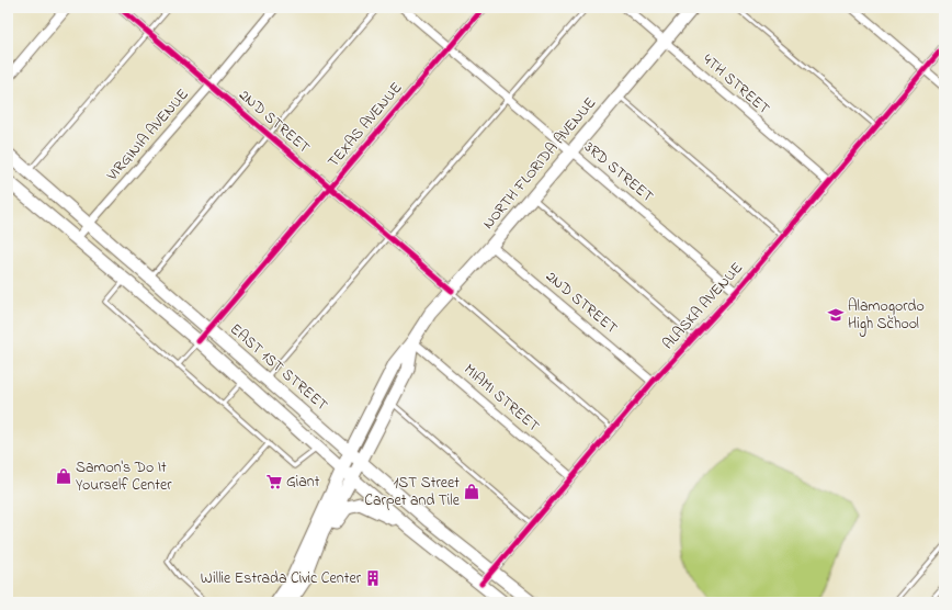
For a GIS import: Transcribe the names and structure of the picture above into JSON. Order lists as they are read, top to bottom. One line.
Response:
{"streets":{"main road":["NORTH FLORIDA AVENUE","EAST 1ST STREET"],"street":["4TH STREET","2ND STREET","TEXAS AVENUE","VIRGINIA AVENUE","3RD STREET","ALASKA AVENUE","MIAMI STREET"]},"crossings":[["4TH STREET","NORTH FLORIDA AVENUE"],["4TH STREET","ALASKA AVENUE"],["2ND STREET","TEXAS AVENUE"],["2ND STREET","VIRGINIA AVENUE"],["2ND STREET","NORTH FLORIDA AVENUE"],["2ND STREET","ALASKA AVENUE"],["TEXAS AVENUE","3RD STREET"],["TEXAS AVENUE","EAST 1ST STREET"],["VIRGINIA AVENUE","EAST 1ST STREET"],["NORTH FLORIDA AVENUE","3RD STREET"],["NORTH FLORIDA AVENUE","EAST 1ST STREET"],["NORTH FLORIDA AVENUE","MIAMI STREET"],["3RD STREET","ALASKA AVENUE"],["ALASKA AVENUE","EAST 1ST STREET"],["ALASKA AVENUE","MIAMI STREET"]],"places":{"school or university":["Alamogordo High School"],"shop":["Samon's Do It Yourself Center","1ST Street Carpet and Tile"],"supermarket":["Giant"],"building":["Willie Estrada Civic Center"]}}
